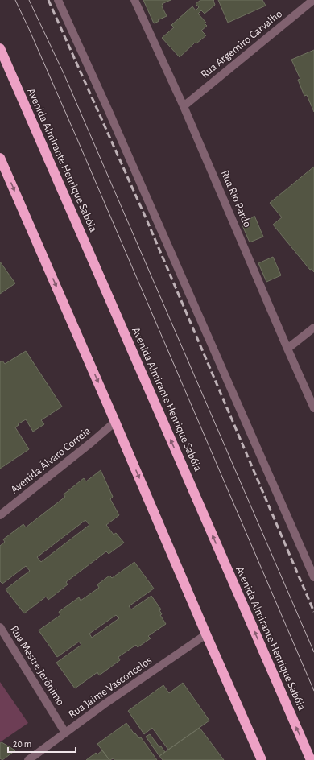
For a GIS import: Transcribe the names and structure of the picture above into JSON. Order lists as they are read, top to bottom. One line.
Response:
{"streets":{"highway":["Avenida Almirante Henrique Sabóia"],"street":["Rua Argemiro Carvalho","Rua Rio Pardo","Avenida Álvaro Correia","Rua Mestre Jerônimo","Rua Jaime Vasconcelos"]},"crossings":[["Rua Argemiro Carvalho","Rua Rio Pardo"],["Rua Mestre Jerônimo","Rua Jaime Vasconcelos"]],"scale_bar":"20 m"}
